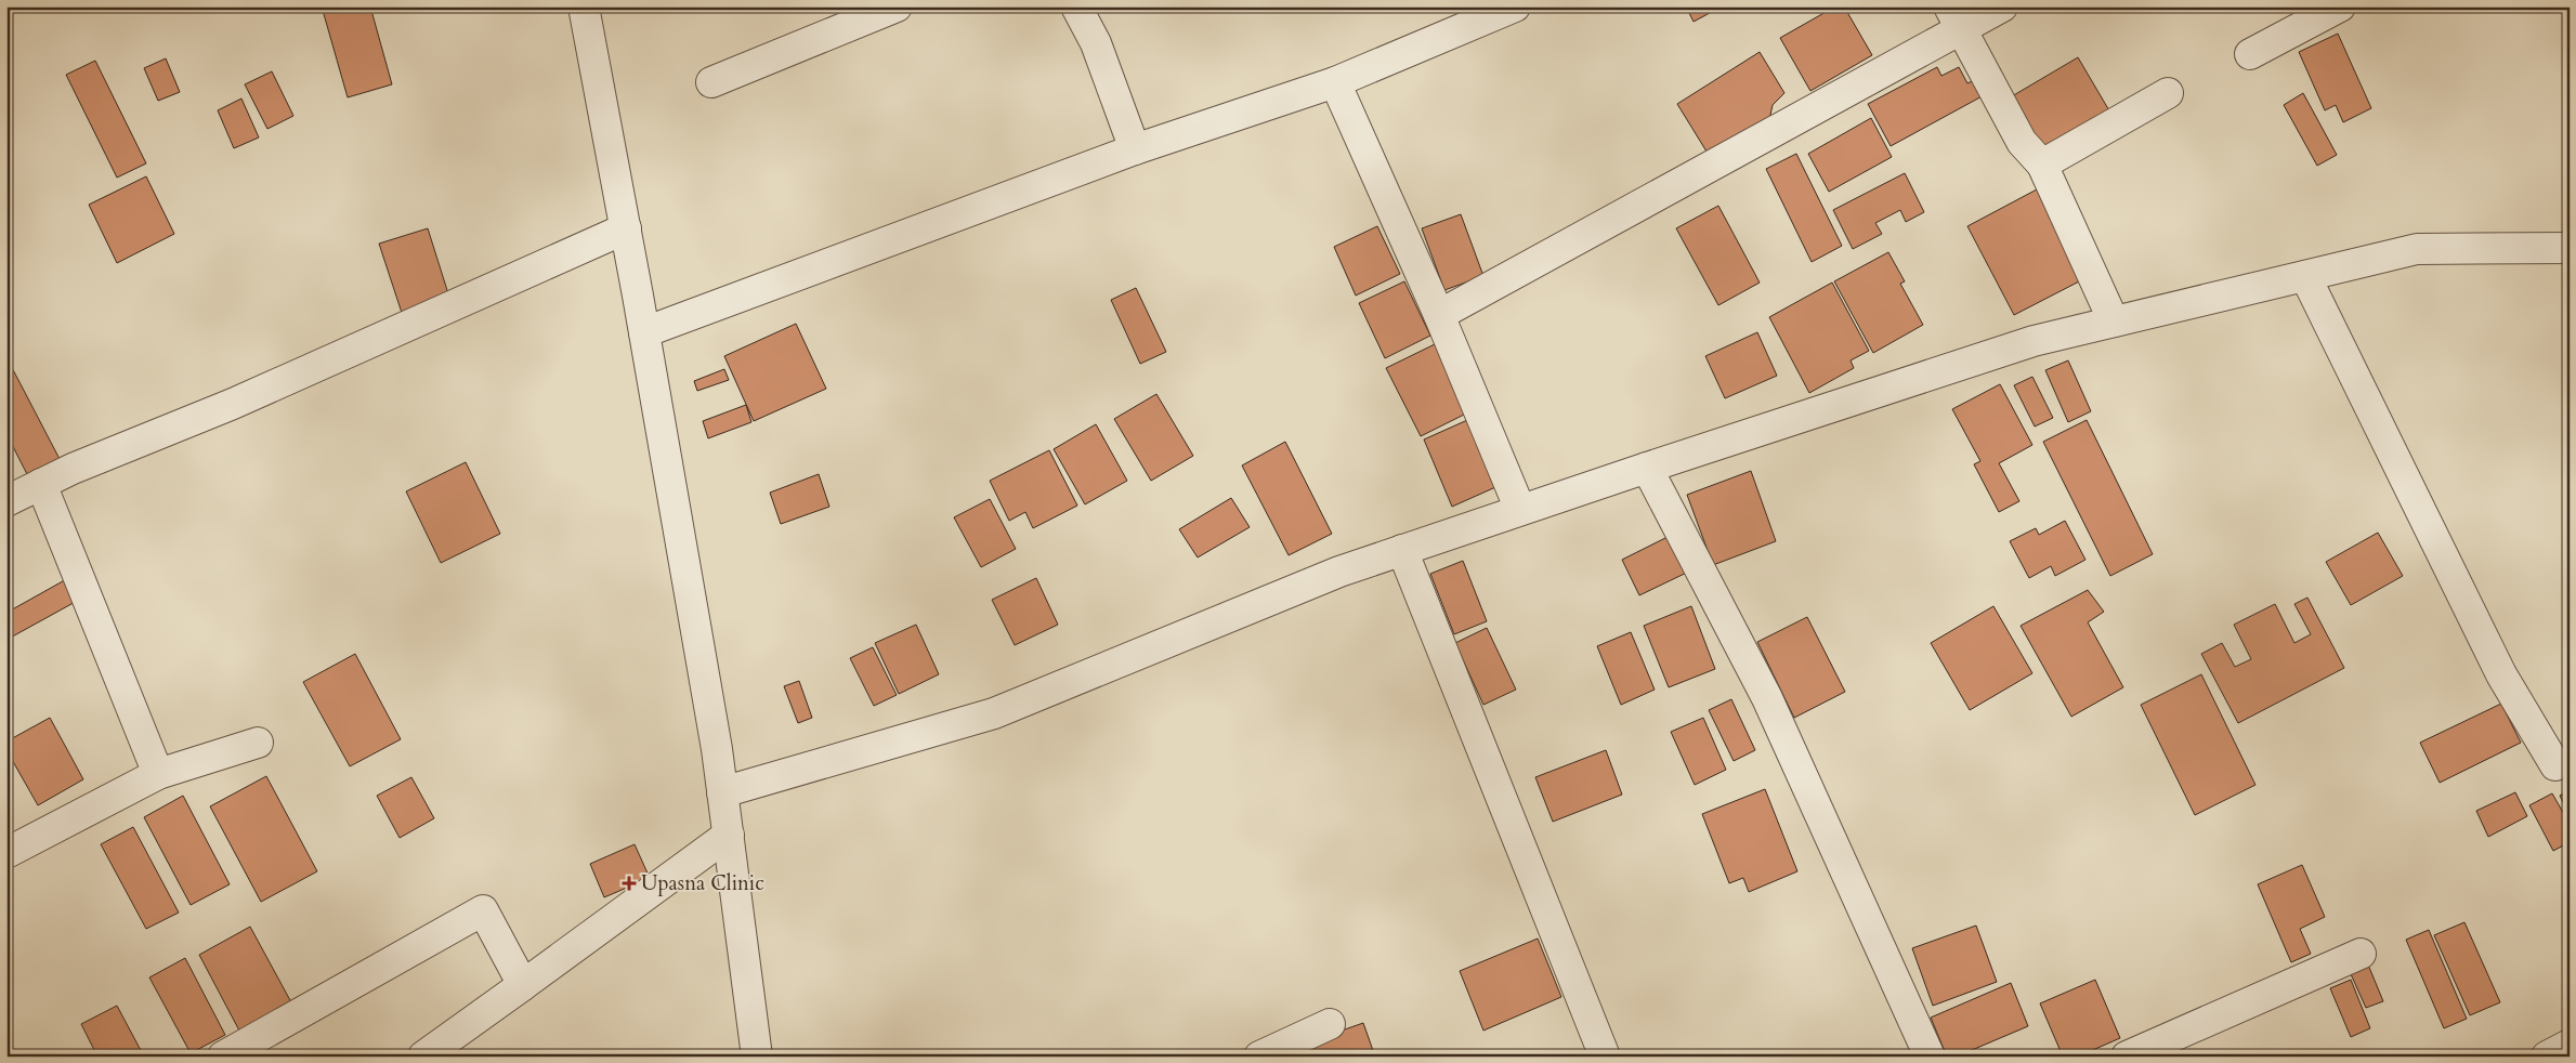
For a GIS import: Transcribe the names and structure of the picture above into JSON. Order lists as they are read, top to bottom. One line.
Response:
{"places":{"health":["Upasna Clinic"]}}
